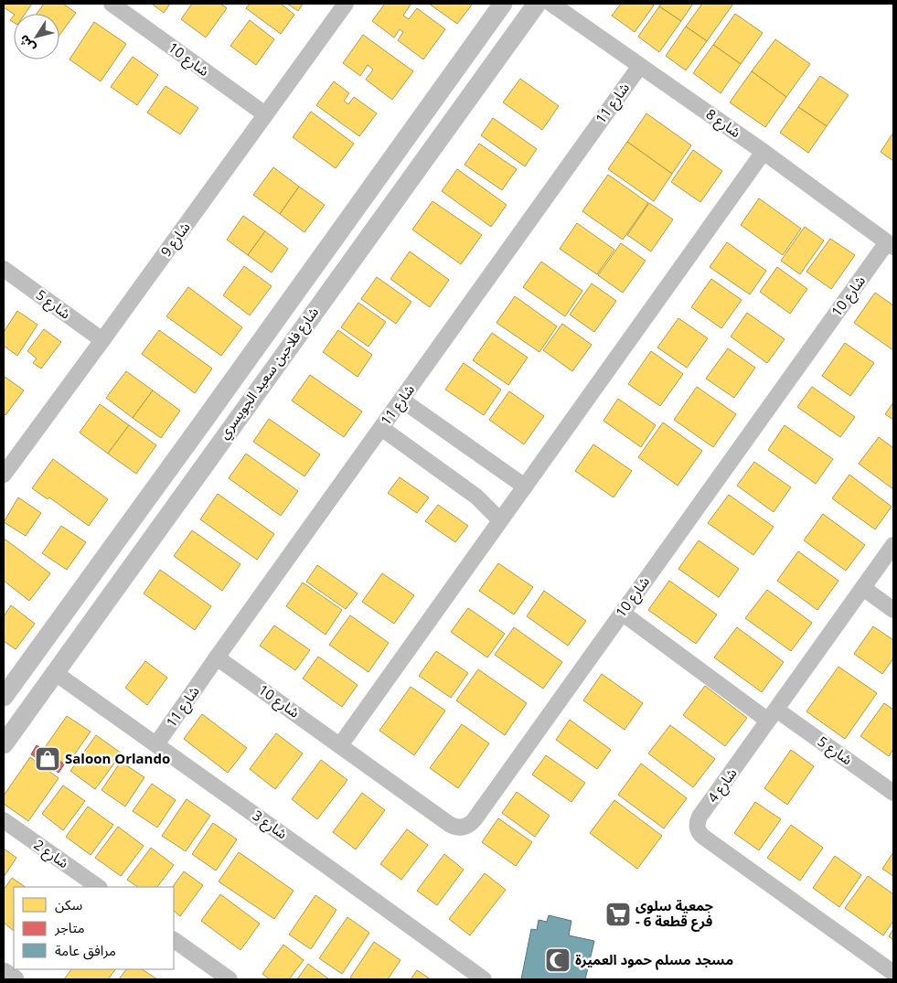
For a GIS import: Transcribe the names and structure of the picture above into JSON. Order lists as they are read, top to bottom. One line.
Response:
{"streets":{"street":["شارع 10","شارع 11","شارع 8","شارع 9","شارع 5","شارع فلاحبن سعيد الجويسري","شارع 4","شارع 3","شارع 2"]},"crossings":[["شارع 10","شارع 11"],["شارع 10","شارع 8"],["شارع 10","شارع 9"],["شارع 10","شارع 5"],["شارع 11","شارع 8"],["شارع 11","شارع 3"],["شارع 9","شارع 5"],["شارع 5","شارع 4"],["شارع فلاحبن سعيد الجويسري","شارع 3"]],"places":{"shop":["Saloon Orlando"],"supermarket":["جمعية سلوى - فرع قطعة 6"],"mosque":["مسجد مسلم حمود العميرة"]},"legend":["سكن","متاجر","مرافق عامة"],"north":"bottom left"}
